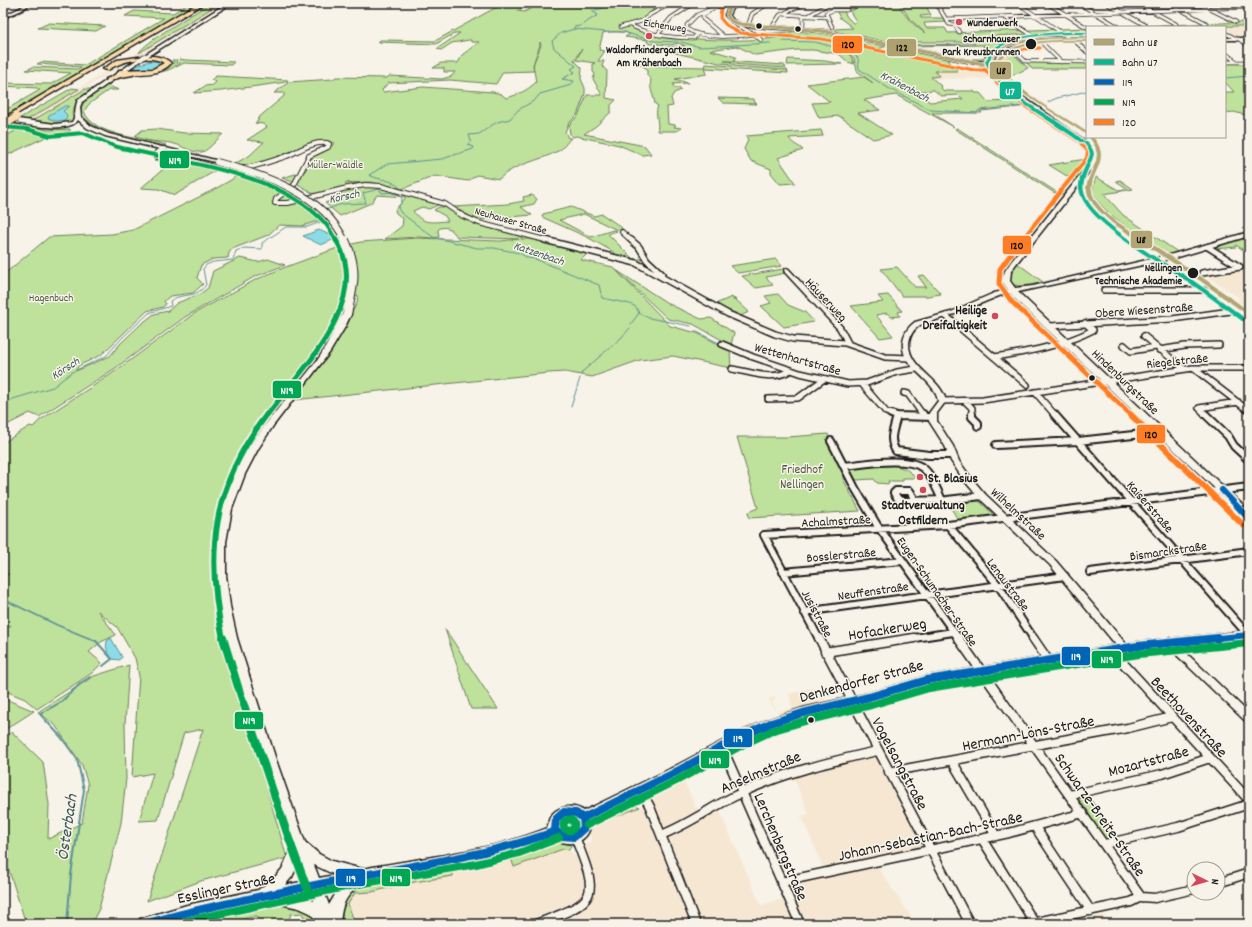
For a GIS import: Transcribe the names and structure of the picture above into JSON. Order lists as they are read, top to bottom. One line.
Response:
{"streets":{"main road":["Hindenburgstraße","Denkendorfer Straße","Esslinger Straße"],"street":["Eichenweg","Neuhauser Straße","Häuserweg","Obere Wiesenstraße","Wettenhartstraße","Riegelstraße","Kaiserstraße","Wilhelmstraße","Achalmstraße","Bismarckstraße","Bosslerstraße","Lenaustraße","Neuffenstraße","Eugen-Schumacher-Straße","Jusistraße","Hofackerweg","Beethovenstraße","Hermann-Löns-Straße","Mozartstraße","Vogelsangstraße","Anselmstraße","Schwarze-Breite-Straße","Johann-Sebastian-Bach-Straße","Lerchenbergstraße"]},"crossings":[["Neuhauser Straße","Häuserweg"],["Obere Wiesenstraße","Hindenburgstraße"],["Riegelstraße","Hindenburgstraße"],["Riegelstraße","Kaiserstraße"],["Hindenburgstraße","Achalmstraße"],["Kaiserstraße","Achalmstraße"],["Kaiserstraße","Bismarckstraße"],["Wilhelmstraße","Achalmstraße"],["Wilhelmstraße","Neuffenstraße"],["Wilhelmstraße","Denkendorfer Straße"],["Achalmstraße","Lenaustraße"],["Achalmstraße","Eugen-Schumacher-Straße"],["Achalmstraße","Jusistraße"],["Bosslerstraße","Eugen-Schumacher-Straße"],["Bosslerstraße","Jusistraße"],["Lenaustraße","Neuffenstraße"],["Lenaustraße","Denkendorfer Straße"],["Neuffenstraße","Eugen-Schumacher-Straße"],["Neuffenstraße","Jusistraße"],["Eugen-Schumacher-Straße","Hofackerweg"],["Eugen-Schumacher-Straße","Denkendorfer Straße"],["Eugen-Schumacher-Straße","Schwarze-Breite-Straße"],["Jusistraße","Hofackerweg"],["Jusistraße","Denkendorfer Straße"],["Jusistraße","Vogelsangstraße"],["Denkendorfer Straße","Beethovenstraße"],["Denkendorfer Straße","Vogelsangstraße"],["Denkendorfer Straße","Schwarze-Breite-Straße"],["Beethovenstraße","Hermann-Löns-Straße"],["Beethovenstraße","Mozartstraße"],["Hermann-Löns-Straße","Vogelsangstraße"],["Hermann-Löns-Straße","Schwarze-Breite-Straße"],["Mozartstraße","Schwarze-Breite-Straße"],["Vogelsangstraße","Anselmstraße"],["Vogelsangstraße","Johann-Sebastian-Bach-Straße"],["Anselmstraße","Lerchenbergstraße"],["Schwarze-Breite-Straße","Johann-Sebastian-Bach-Straße"],["Johann-Sebastian-Bach-Straße","Lerchenbergstraße"]],"water":["Krähenbach","Körsch","Katzenbach","Österbach"],"parks":["Müller-Wäldle","Hagenbuch","Friedhof Nellingen"],"places":["Wunderwerk","Waldorfkindergarten Am Krähenbach","Scharnhauser Park Kreuzbrunnen","Nellingen Technische Akademie","Heilige Dreifaltigkeit","St. Blasius","Stadtverwaltung Ostfildern"],"lines":["transit line 120","transit line 122","rail line U7","rail line U8","transit line N19","transit line 119"],"legend":["Bahn U8","Bahn U7","119","N19","120"],"north":"right"}
